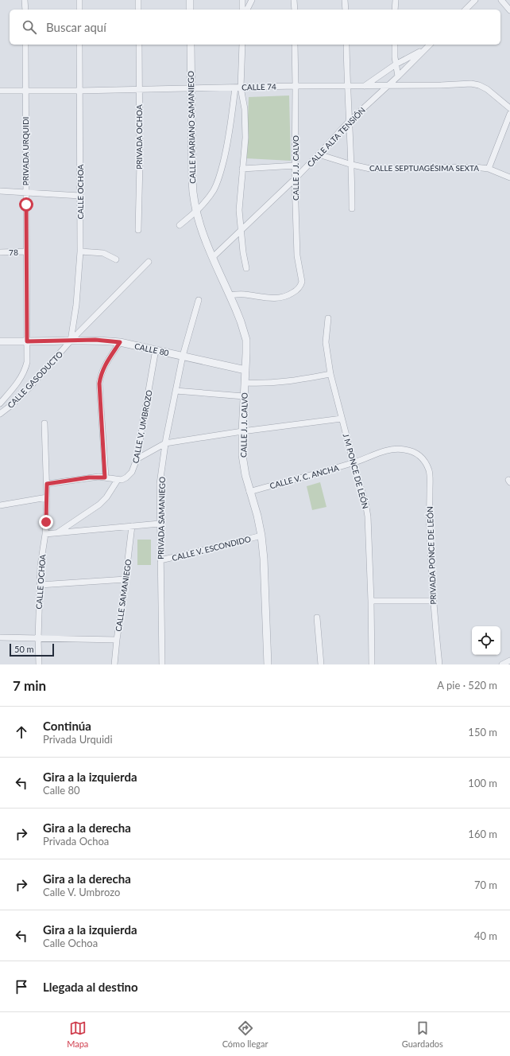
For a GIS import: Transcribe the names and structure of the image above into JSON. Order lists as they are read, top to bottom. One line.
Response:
{"streets":{"street":["CALLE 74","CALLE MARIANO SAMANIEGO","PRIVADA OCHOA","CALLE ALTA TENSIÓN","PRIVADA URQUIDI","CALLE J. J. CALVO","CALLE SEPTUAGÉSIMA SEXTA","CALLE OCHOA","78","CALLE 80","CALLE GASODUCTO","CALLE V. UMBROZO","J M PONCE DE LEÓN","CALLE V. C. ANCHA","PRIVADA SAMANIEGO","CALLE V. ESCONDIDO","PRIVADA PONCE DE LEÓN","CALLE SAMANIEGO"]},"crossings":[["CALLE 74","CALLE MARIANO SAMANIEGO"],["CALLE 74","PRIVADA OCHOA"],["CALLE 74","CALLE ALTA TENSIÓN"],["CALLE 74","PRIVADA URQUIDI"],["CALLE 74","CALLE J. J. CALVO"],["CALLE 74","CALLE OCHOA"],["CALLE MARIANO SAMANIEGO","CALLE J. J. CALVO"],["CALLE ALTA TENSIÓN","CALLE J. J. CALVO"],["CALLE ALTA TENSIÓN","CALLE SEPTUAGÉSIMA SEXTA"],["PRIVADA URQUIDI","78"],["PRIVADA URQUIDI","CALLE 80"],["CALLE J. J. CALVO","CALLE 80"],["CALLE J. J. CALVO","CALLE V. C. ANCHA"],["CALLE J. J. CALVO","CALLE V. ESCONDIDO"],["CALLE OCHOA","CALLE 80"],["CALLE OCHOA","CALLE GASODUCTO"],["CALLE 80","CALLE GASODUCTO"],["CALLE 80","CALLE V. UMBROZO"],["CALLE 80","PRIVADA SAMANIEGO"],["J M PONCE DE LEÓN","CALLE V. C. ANCHA"],["CALLE V. C. ANCHA","PRIVADA PONCE DE LEÓN"],["PRIVADA SAMANIEGO","CALLE V. ESCONDIDO"]],"scale_bar":"50 m","page":{"search":"Buscar aquí","scale":"50 m","heading":["7 min","A pie · 520 m"],"list":[["Continúa","Privada Urquidi","150 m"],["Gira a la izquierda","Calle 80","100 m"],["Gira a la derecha","Privada Ochoa","160 m"],["Gira a la derecha","Calle V. Umbrozo","70 m"],["Gira a la izquierda","Calle Ochoa","40 m"],"Llegada al destino"],"nav":["Mapa","Cómo llegar","Guardados"]}}
